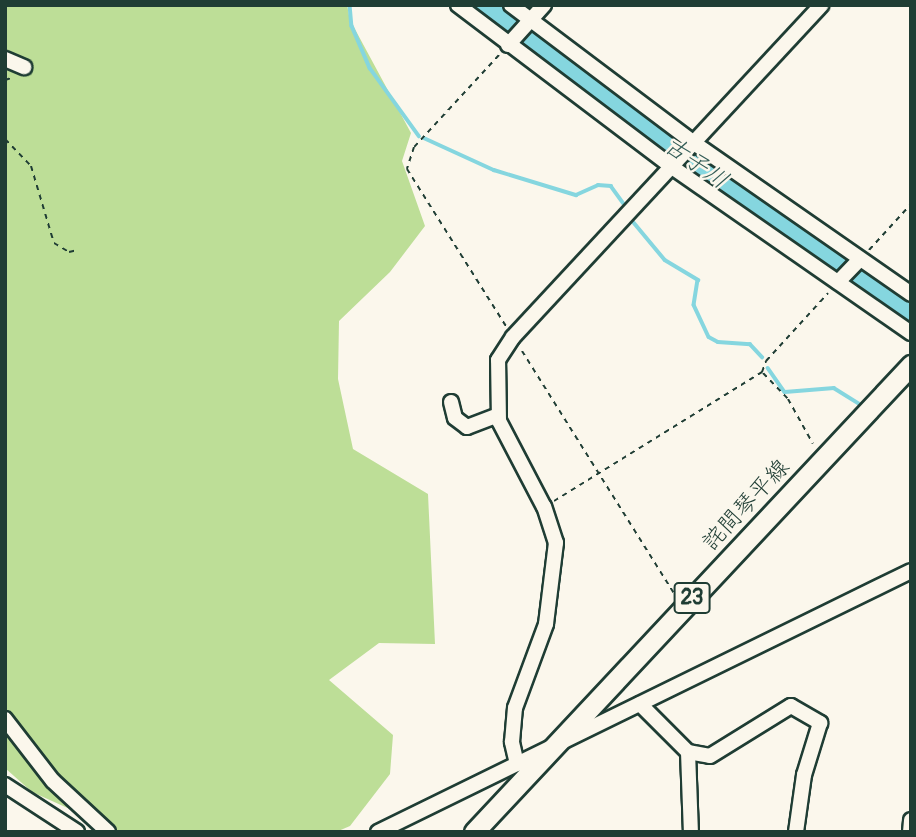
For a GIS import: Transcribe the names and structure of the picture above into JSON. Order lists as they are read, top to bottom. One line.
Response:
{"streets":{"main road":["詫間琴平線","23"]},"water":["古子川"]}
